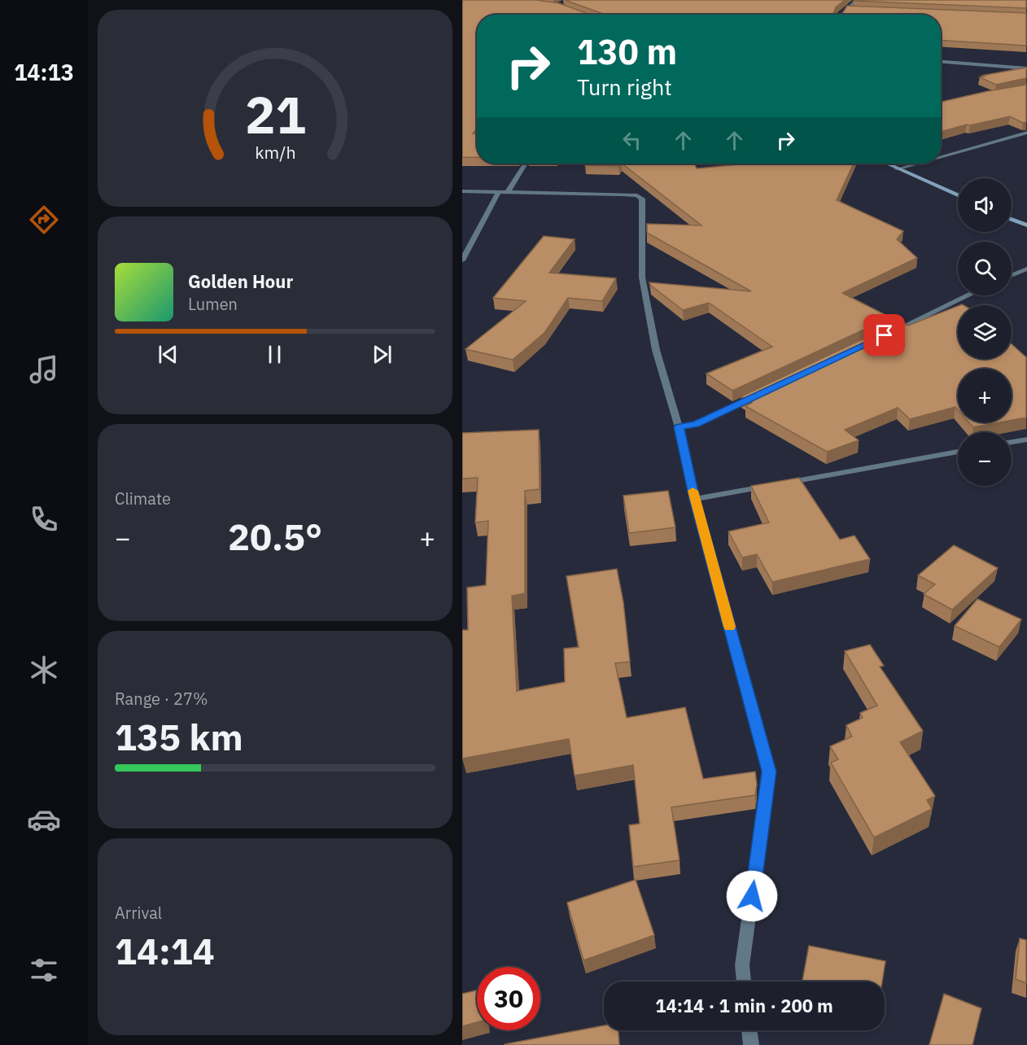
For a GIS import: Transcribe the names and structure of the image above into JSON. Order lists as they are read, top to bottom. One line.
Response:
{"page":{"tabs":"14:13","turn":["130 m","Turn right"],"map_buttons":["+","−"],"song":["Golden Hour","Lumen"],"tile":["Climate",["Range · 27%","135 km"],["Arrival","14:14"]],"heat":["−","20.5°","+"],"limit":"30","trip":"14:14 · 1 min · 200 m","gauge":["21","km/h"]}}
